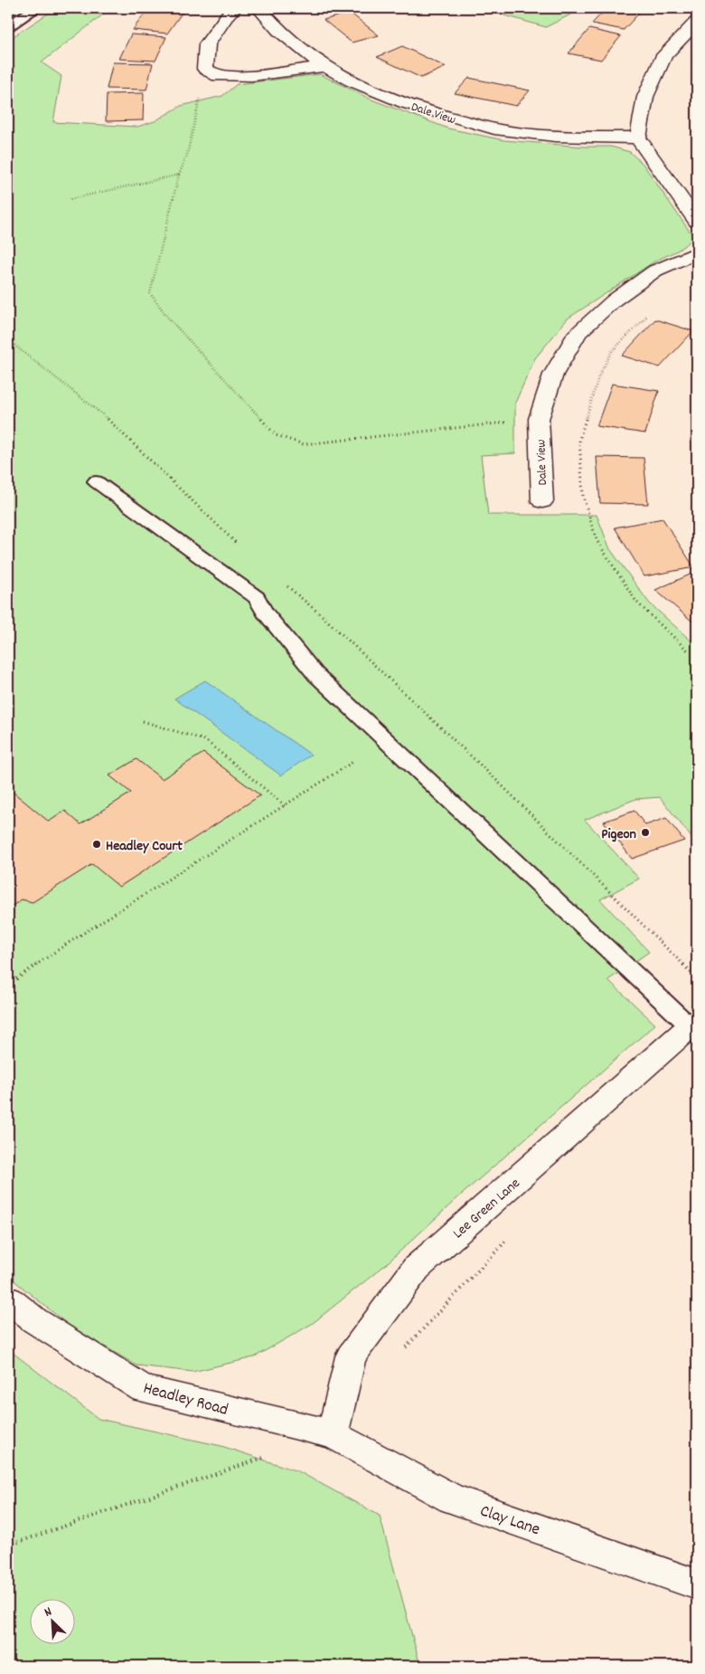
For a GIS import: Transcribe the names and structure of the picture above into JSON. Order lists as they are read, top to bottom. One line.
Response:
{"streets":{"street":["Dale View","Lee Green Lane","Headley Road","Clay Lane"]},"crossings":[["Lee Green Lane","Headley Road"],["Lee Green Lane","Clay Lane"],["Headley Road","Clay Lane"]],"places":["Pigeon","Headley Court"],"north":"top left"}
